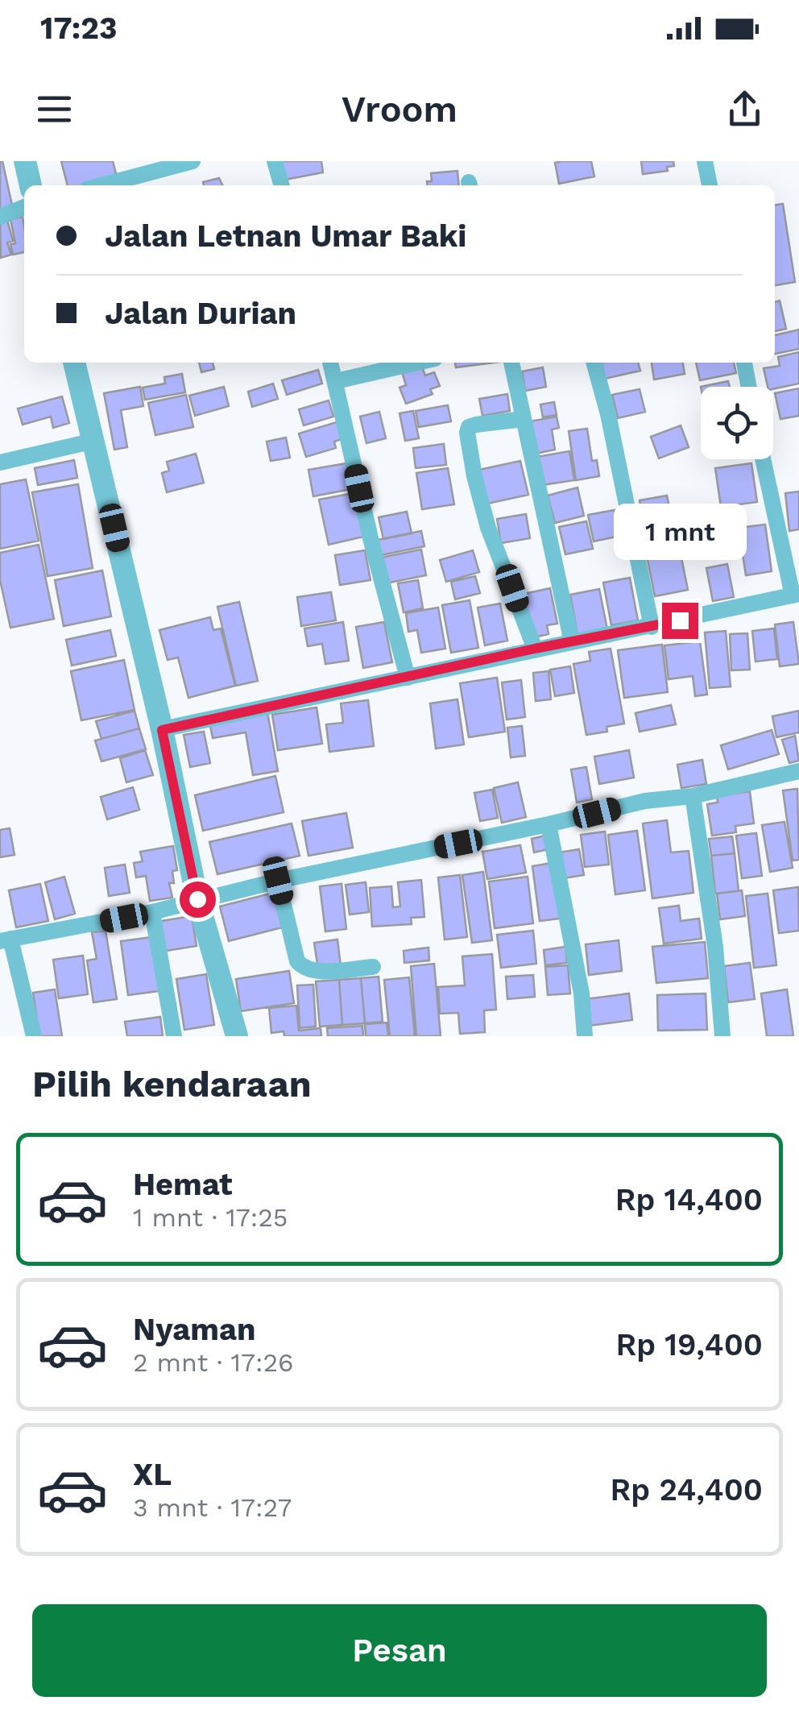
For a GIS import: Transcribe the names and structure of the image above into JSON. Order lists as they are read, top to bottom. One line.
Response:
{"page":{"status":"17:23","header":"Vroom","banner":["Jalan Letnan Umar Baki","Jalan Durian"],"bubble":"1 mnt","heading":"Pilih kendaraan","list":[{"name":"Hemat","note":"1 mnt · 17:25","value":"Rp 14,400"},{"name":"Nyaman","note":"2 mnt · 17:26","value":"Rp 19,400"},{"name":"XL","note":"3 mnt · 17:27","value":"Rp 24,400"}],"buttons":"Pesan"}}
